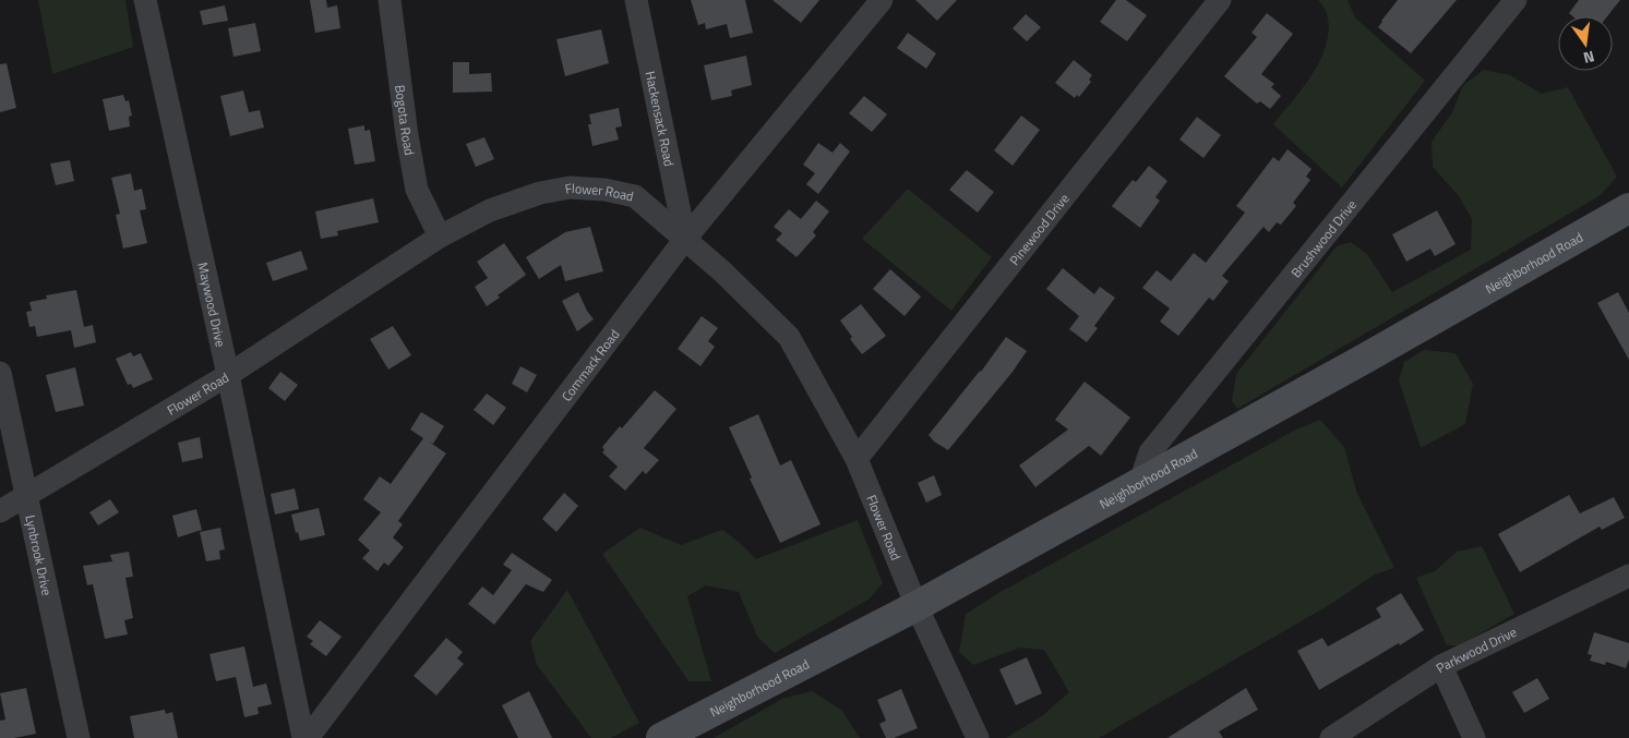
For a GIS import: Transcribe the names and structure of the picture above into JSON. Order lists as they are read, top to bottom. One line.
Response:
{"streets":{"main road":["Neighborhood Road"],"street":["Hackensack Road","Bogota Road","Flower Road","Pinewood Drive","Brushwood Drive","Maywood Drive","Commack Road","Lynbrook Drive","Parkwood Drive"]},"crossings":[["Hackensack Road","Flower Road"],["Hackensack Road","Commack Road"],["Bogota Road","Flower Road"],["Flower Road","Pinewood Drive"],["Flower Road","Neighborhood Road"],["Flower Road","Maywood Drive"],["Flower Road","Commack Road"],["Flower Road","Lynbrook Drive"],["Brushwood Drive","Neighborhood Road"],["Maywood Drive","Commack Road"]],"north":"bottom"}
